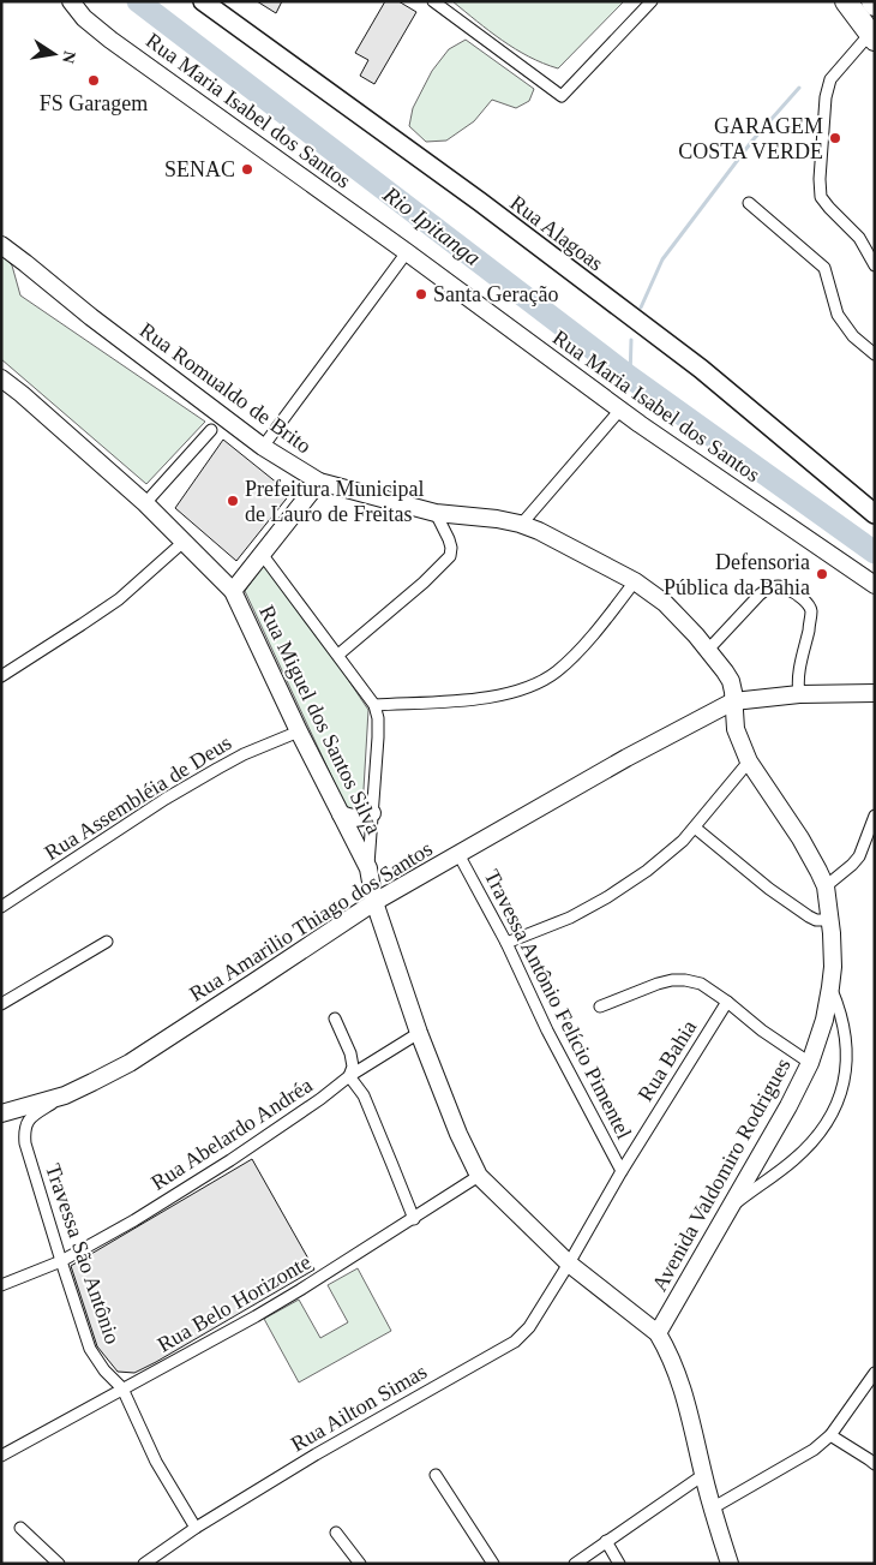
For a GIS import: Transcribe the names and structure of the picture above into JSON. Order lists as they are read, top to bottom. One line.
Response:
{"streets":{"main road":["Rua Alagoas"],"street":["Rua Maria Isabel dos Santos","Rua Romualdo de Brito","Rua Miguel dos Santos Silva","Rua Assembléia de Deus","Rua Amarilio Thiago dos Santos","Travessa Antônio Felício Pimentel","Rua Bahia","Rua Abelardo Andréa","Avenida Valdomiro Rodrigues","Travessa São Antônio","Rua Belo Horizonte","Rua Ailton Simas"]},"crossings":[["Rua Romualdo de Brito","Rua Amarilio Thiago dos Santos"],["Rua Romualdo de Brito","Avenida Valdomiro Rodrigues"],["Rua Miguel dos Santos Silva","Rua Assembléia de Deus"],["Rua Miguel dos Santos Silva","Rua Amarilio Thiago dos Santos"],["Rua Miguel dos Santos Silva","Rua Bahia"],["Rua Miguel dos Santos Silva","Rua Abelardo Andréa"],["Rua Miguel dos Santos Silva","Avenida Valdomiro Rodrigues"],["Rua Miguel dos Santos Silva","Rua Belo Horizonte"],["Rua Miguel dos Santos Silva","Rua Ailton Simas"],["Rua Amarilio Thiago dos Santos","Travessa Antônio Felício Pimentel"],["Rua Amarilio Thiago dos Santos","Avenida Valdomiro Rodrigues"],["Rua Amarilio Thiago dos Santos","Travessa São Antônio"],["Travessa Antônio Felício Pimentel","Rua Bahia"],["Rua Bahia","Rua Ailton Simas"],["Rua Abelardo Andréa","Travessa São Antônio"],["Travessa São Antônio","Rua Belo Horizonte"],["Travessa São Antônio","Rua Ailton Simas"]],"water":["Rio Ipitanga"],"places":["FS Garagem","GARAGEM COSTA VERDE","SENAC","Santa Geração","Prefeitura Municipal de Lauro de Freitas","Defensoria Pública da Bahia"],"north":"right"}
